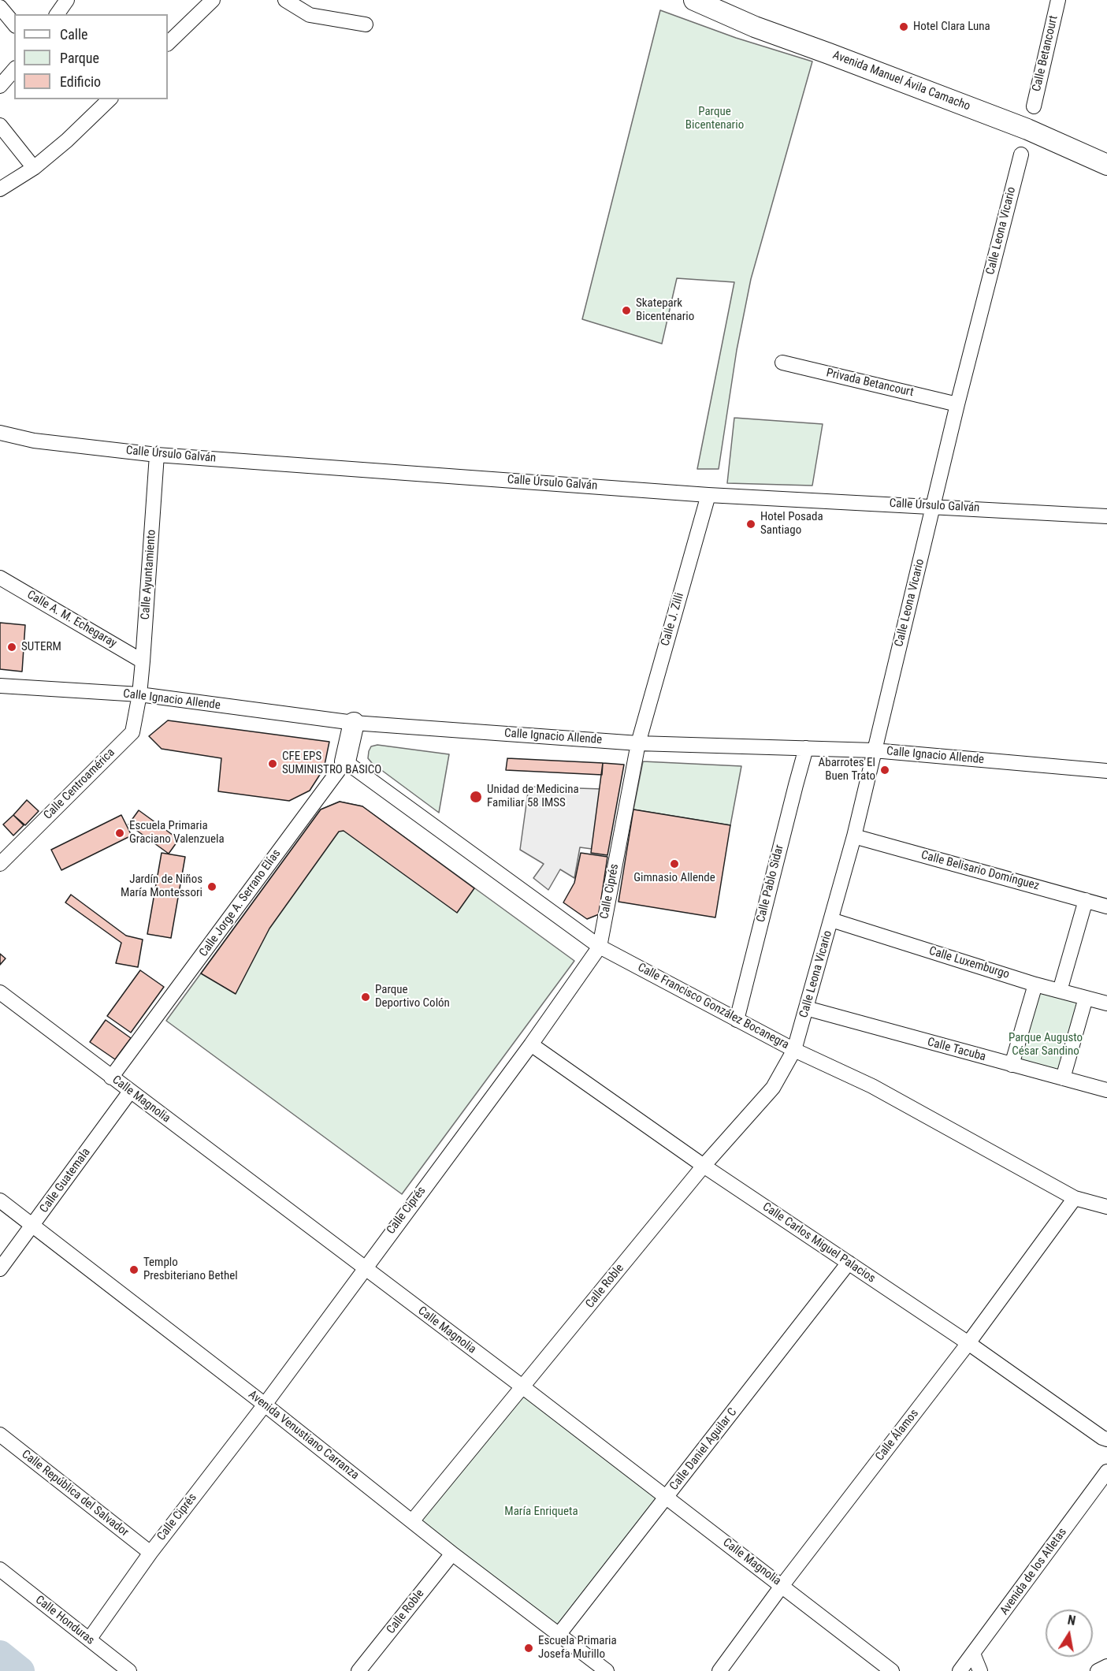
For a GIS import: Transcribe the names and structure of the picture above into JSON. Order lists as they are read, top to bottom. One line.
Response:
{"streets":{"main road":["Avenida Manuel Ávila Camacho","Calle Jorge A. Serrano Elías"],"street":["Calle Betancourt","Calle Leona Vicario","Privada Betancourt","Calle Úrsulo Galván","Calle Ayuntamiento","Calle A. M. Echegaray","Calle J. Zilli","Calle Ignacio Allende","Calle Centroamérica","Calle Belisario Domínguez","Calle Pablo Sidar","Calle Ciprés","Calle Luxemburgo","Calle Francisco González Bocanegra","Calle Tacuba","Calle Magnolia","Calle Guatemala","Calle Carlos Miguel Palacios","Calle Roble","Avenida Venustiano Carranza","Calle Álamos","Calle Daniel Aguilar C","Calle República del Salvador","Avenida de los Atletas","Calle Honduras"]},"crossings":[["Calle Leona Vicario","Privada Betancourt"],["Calle Leona Vicario","Calle Úrsulo Galván"],["Calle Leona Vicario","Calle Ignacio Allende"],["Calle Leona Vicario","Calle Belisario Domínguez"],["Calle Leona Vicario","Calle Luxemburgo"],["Calle Leona Vicario","Calle Francisco González Bocanegra"],["Calle Leona Vicario","Calle Tacuba"],["Calle Leona Vicario","Calle Roble"],["Calle Úrsulo Galván","Calle Ayuntamiento"],["Calle Úrsulo Galván","Calle J. Zilli"],["Calle Ayuntamiento","Calle A. M. Echegaray"],["Calle Ayuntamiento","Calle Ignacio Allende"],["Calle Ayuntamiento","Calle Centroamérica"],["Calle J. Zilli","Calle Ignacio Allende"],["Calle J. Zilli","Calle Ciprés"],["Calle Ignacio Allende","Calle Centroamérica"],["Calle Ignacio Allende","Calle Pablo Sidar"],["Calle Ignacio Allende","Calle Ciprés"],["Calle Ignacio Allende","Calle Jorge A. Serrano Elías"],["Calle Pablo Sidar","Calle Francisco González Bocanegra"],["Calle Ciprés","Calle Francisco González Bocanegra"],["Calle Ciprés","Calle Magnolia"],["Calle Ciprés","Calle Carlos Miguel Palacios"],["Calle Ciprés","Avenida Venustiano Carranza"],["Calle Ciprés","Calle República del Salvador"],["Calle Ciprés","Calle Honduras"],["Calle Jorge A. Serrano Elías","Calle Francisco González Bocanegra"],["Calle Jorge A. Serrano Elías","Calle Magnolia"],["Calle Francisco González Bocanegra","Calle Roble"],["Calle Francisco González Bocanegra","Calle Álamos"],["Calle Magnolia","Calle Guatemala"],["Calle Magnolia","Calle Roble"],["Calle Magnolia","Calle Álamos"],["Calle Magnolia","Calle Daniel Aguilar C"],["Calle Guatemala","Avenida Venustiano Carranza"],["Calle Carlos Miguel Palacios","Calle Roble"],["Calle Carlos Miguel Palacios","Calle Álamos"],["Calle Carlos Miguel Palacios","Calle Daniel Aguilar C"],["Calle Roble","Avenida Venustiano Carranza"],["Avenida Venustiano Carranza","Calle Daniel Aguilar C"]],"parks":["Parque Bicentenario","Parque Augusto César Sandino","María Enriqueta"],"places":["Hotel Clara Luna","Skatepark Bicentenario","Hotel Posada Santiago","SUTERM","CFE EPS SUMINISTRO BASICO","Abarrotes El Buen Trato","Unidad de Medicina Familiar 58 IMSS","Escuela Primaria Graciano Valenzuela","Gimnasio Allende","Jardín de Niños María Montessori","Parque Deportivo Colón","Templo Presbiteriano Bethel","Escuela Primaria Josefa Murillo"],"legend":["Calle","Parque","Edificio"],"north":"top"}
